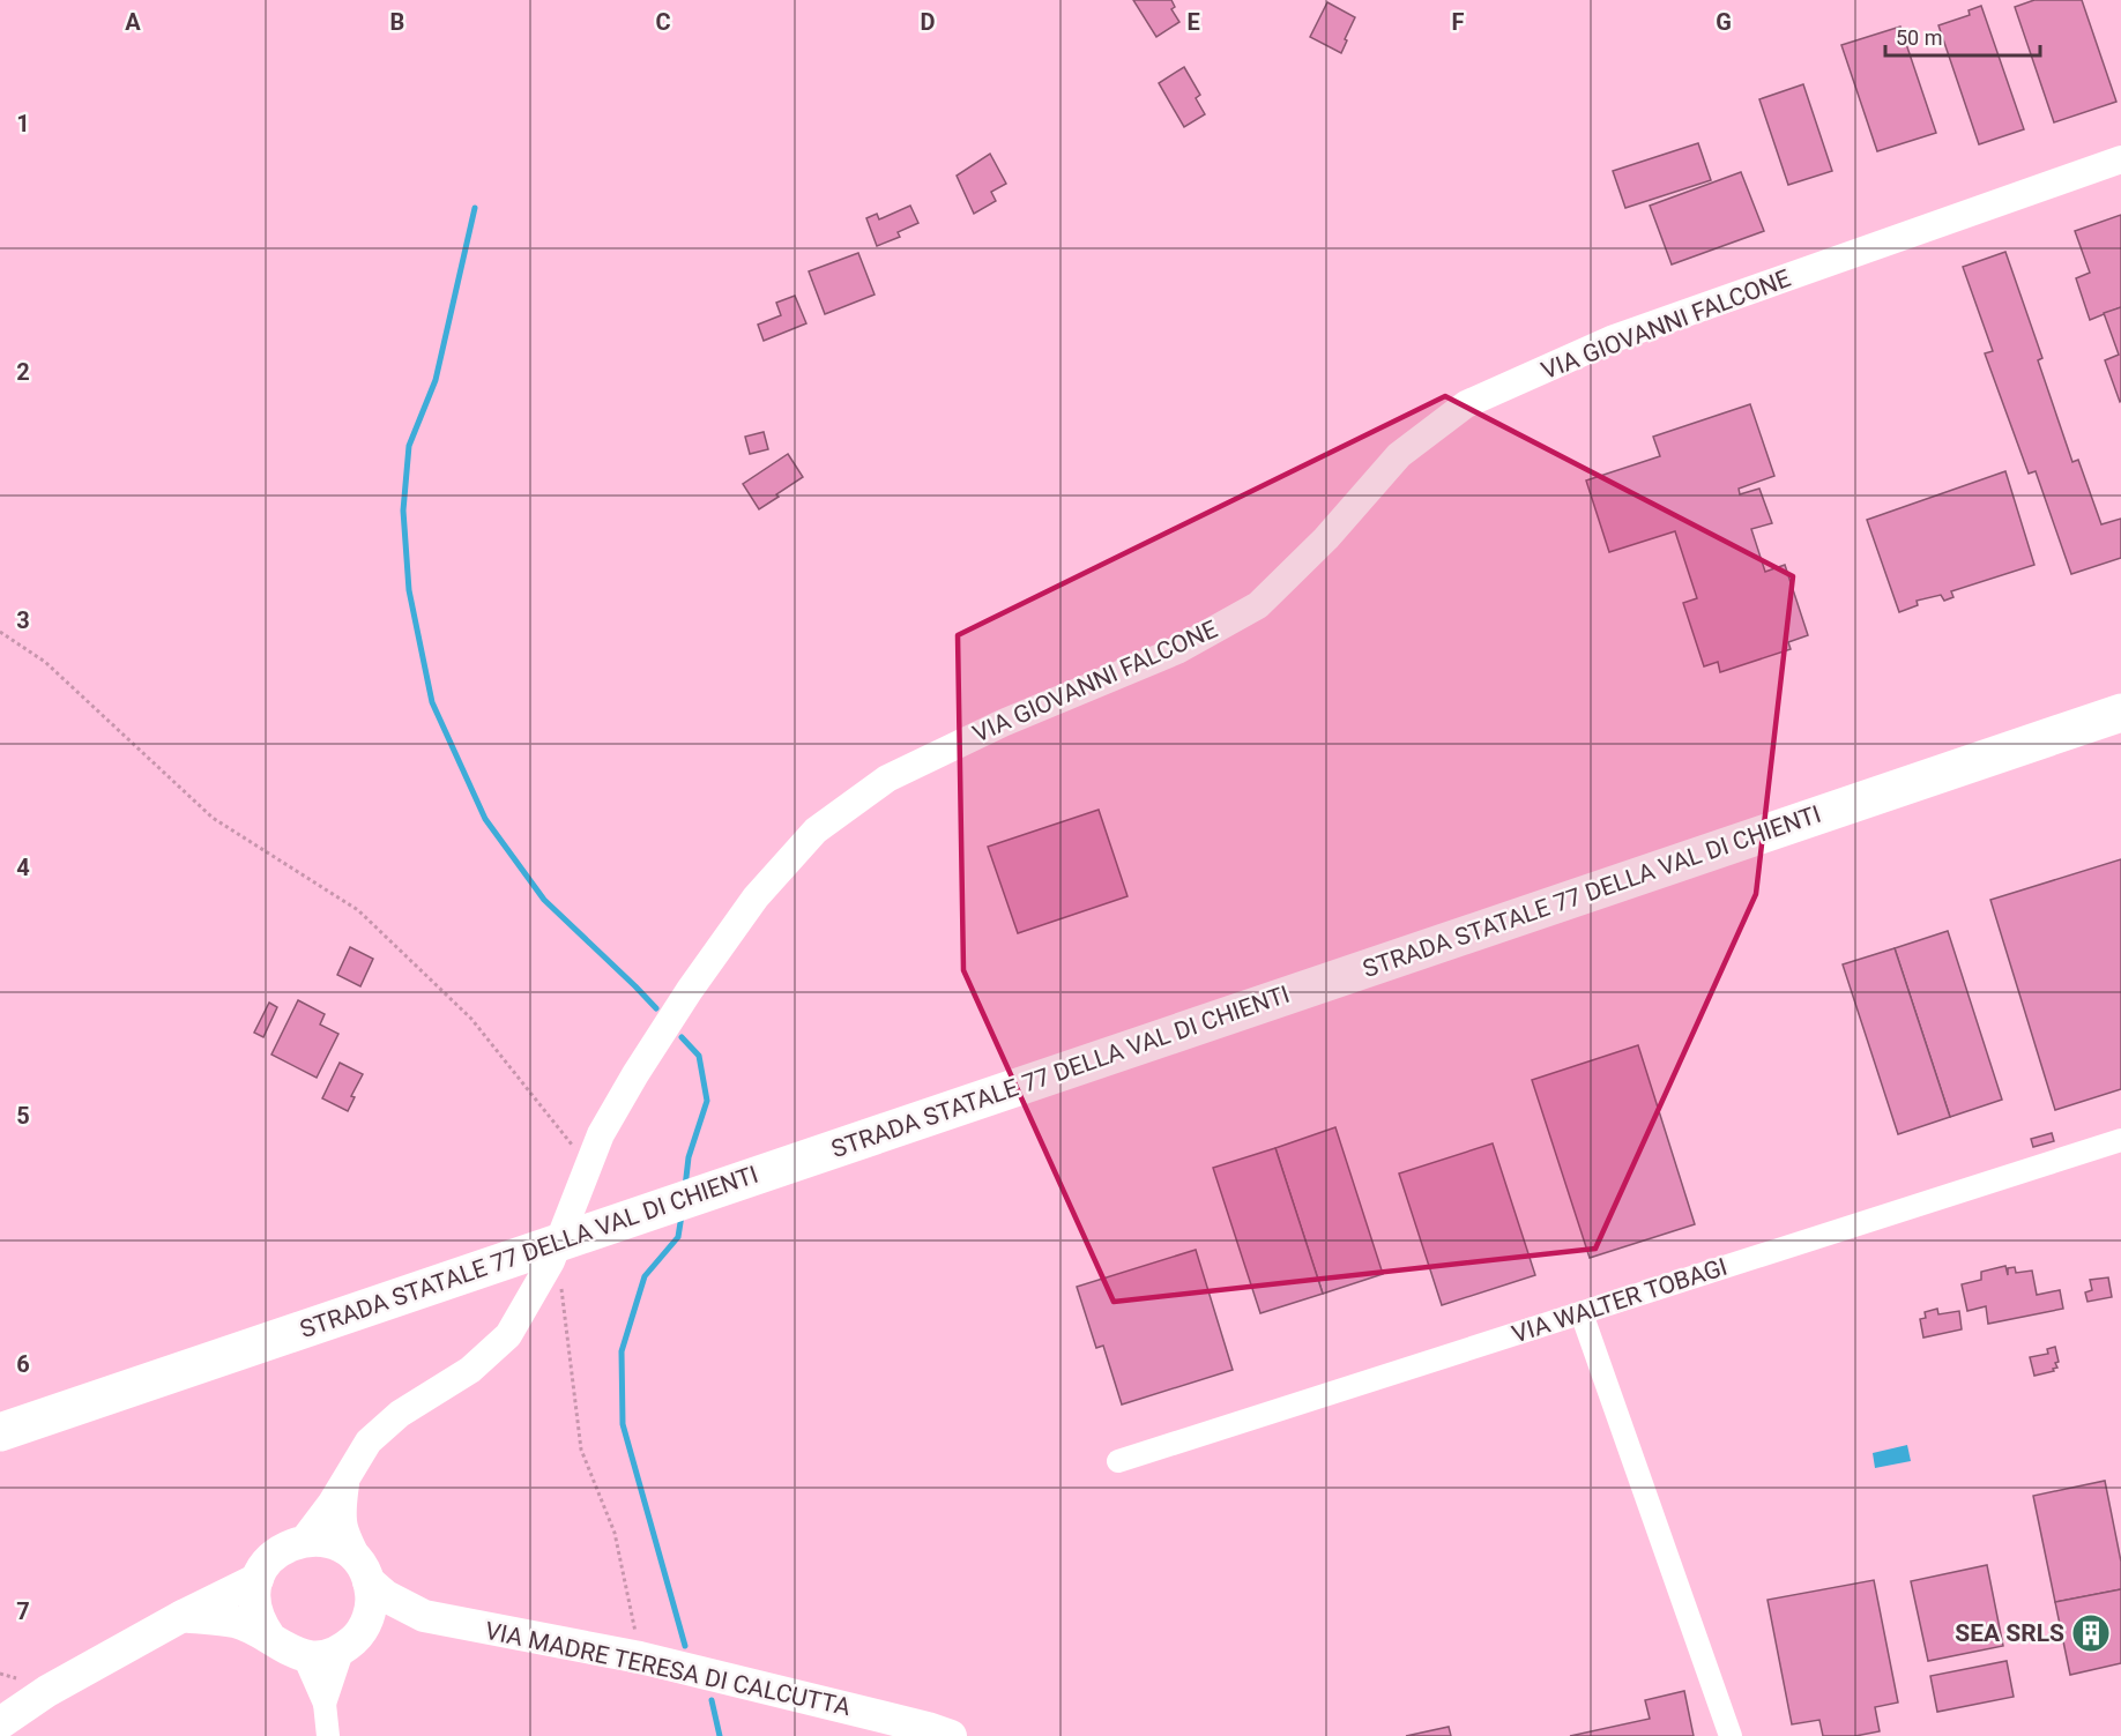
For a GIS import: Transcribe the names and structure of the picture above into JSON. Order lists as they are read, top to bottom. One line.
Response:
{"streets":{"highway":["STRADA STATALE 77 DELLA VAL DI CHIENTI"],"main road":["VIA MADRE TERESA DI CALCUTTA"],"street":["VIA GIOVANNI FALCONE","VIA WALTER TOBAGI"]},"crossings":[["VIA GIOVANNI FALCONE","VIA MADRE TERESA DI CALCUTTA"]],"places":{"building":["SEA SRLS"]},"scale_bar":"50 m","grid":{"columns":["A","B","C","D","E","F","G"],"rows":["1","2","3","4","5","6","7"]}}
